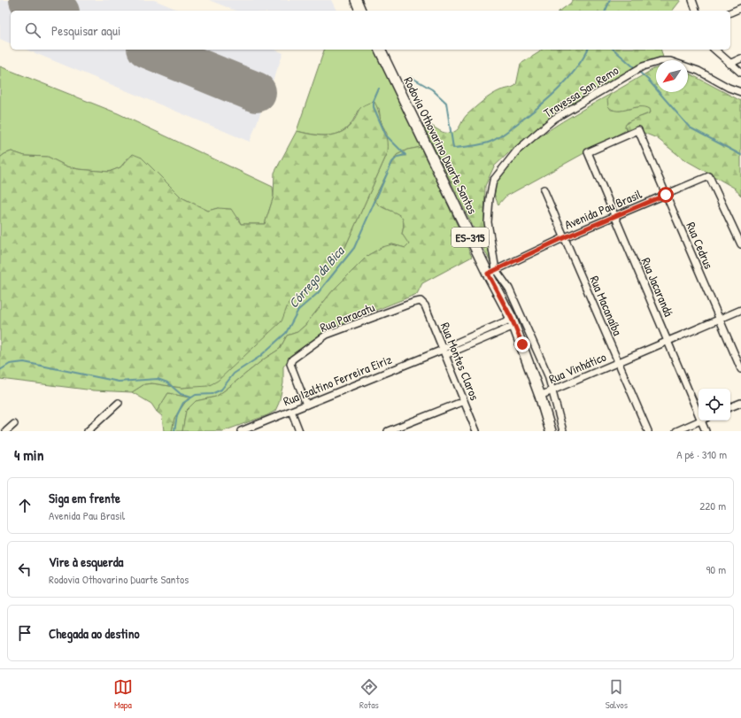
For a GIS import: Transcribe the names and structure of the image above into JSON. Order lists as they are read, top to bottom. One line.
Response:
{"streets":{"main road":["Rodovia Othovarino Duarte Santos","ES-315"],"street":["Travessa San Remo","Avenida Pau Brasil","Rua Cedrus","Rua Jacarandá","Rua Macanaíba","Rua Paracatu","Rua Montes Claros","Rua Vinhático","Rua Izaltino Ferreira Eiriz"]},"crossings":[["Travessa San Remo","Rodovia Othovarino Duarte Santos"],["Travessa San Remo","Avenida Pau Brasil"],["Rodovia Othovarino Duarte Santos","Avenida Pau Brasil"],["Rodovia Othovarino Duarte Santos","Rua Vinhático"],["Rodovia Othovarino Duarte Santos","Rua Izaltino Ferreira Eiriz"],["Avenida Pau Brasil","Rua Cedrus"],["Avenida Pau Brasil","Rua Jacarandá"],["Avenida Pau Brasil","Rua Macanaíba"],["Rua Cedrus","Rua Jacarandá"],["Rua Cedrus","Rua Vinhático"],["Rua Jacarandá","Rua Vinhático"],["Rua Macanaíba","Rua Vinhático"],["Rua Paracatu","Rua Montes Claros"],["Rua Paracatu","Rua Izaltino Ferreira Eiriz"],["Rua Montes Claros","Rua Izaltino Ferreira Eiriz"]],"water":["Córrego da Bica"],"north":"bottom left","page":{"search":"Pesquisar aqui","heading":["4 min","A pé · 310 m"],"list":[["Siga em frente","Avenida Pau Brasil","220 m"],["Vire à esquerda","Rodovia Othovarino Duarte Santos","90 m"],"Chegada ao destino"],"nav":["Mapa","Rotas","Salvos"]}}
